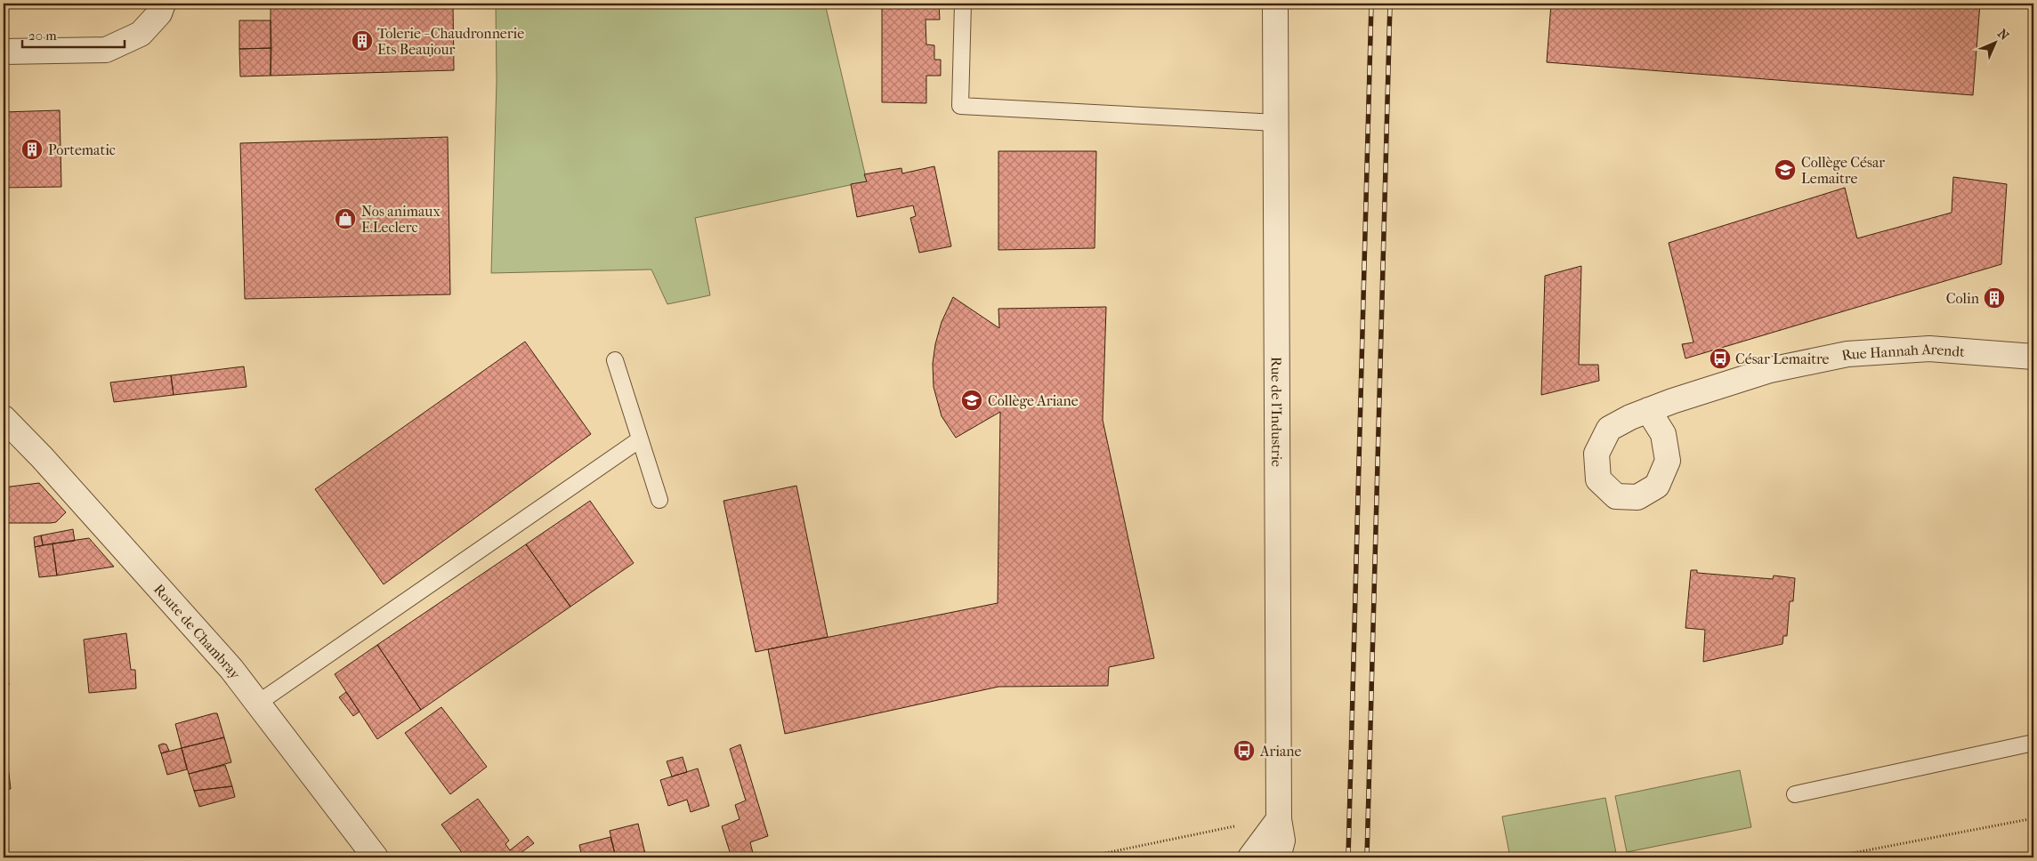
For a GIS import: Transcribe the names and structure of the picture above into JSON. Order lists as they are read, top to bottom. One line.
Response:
{"streets":{"street":["Rue Hannah Arendt","Rue de l'Industrie","Route de Chambray"]},"places":{"building":["Tolerie - Chaudronnerie Ets Beaujour","Portematic","Colin"],"school or university":["Collège César Lemaitre","Collège Ariane"],"shop":["Nos animaux E.Leclerc"],"bus stop":["César Lemaitre","Ariane"]},"scale_bar":"20 m","north":"top right"}
